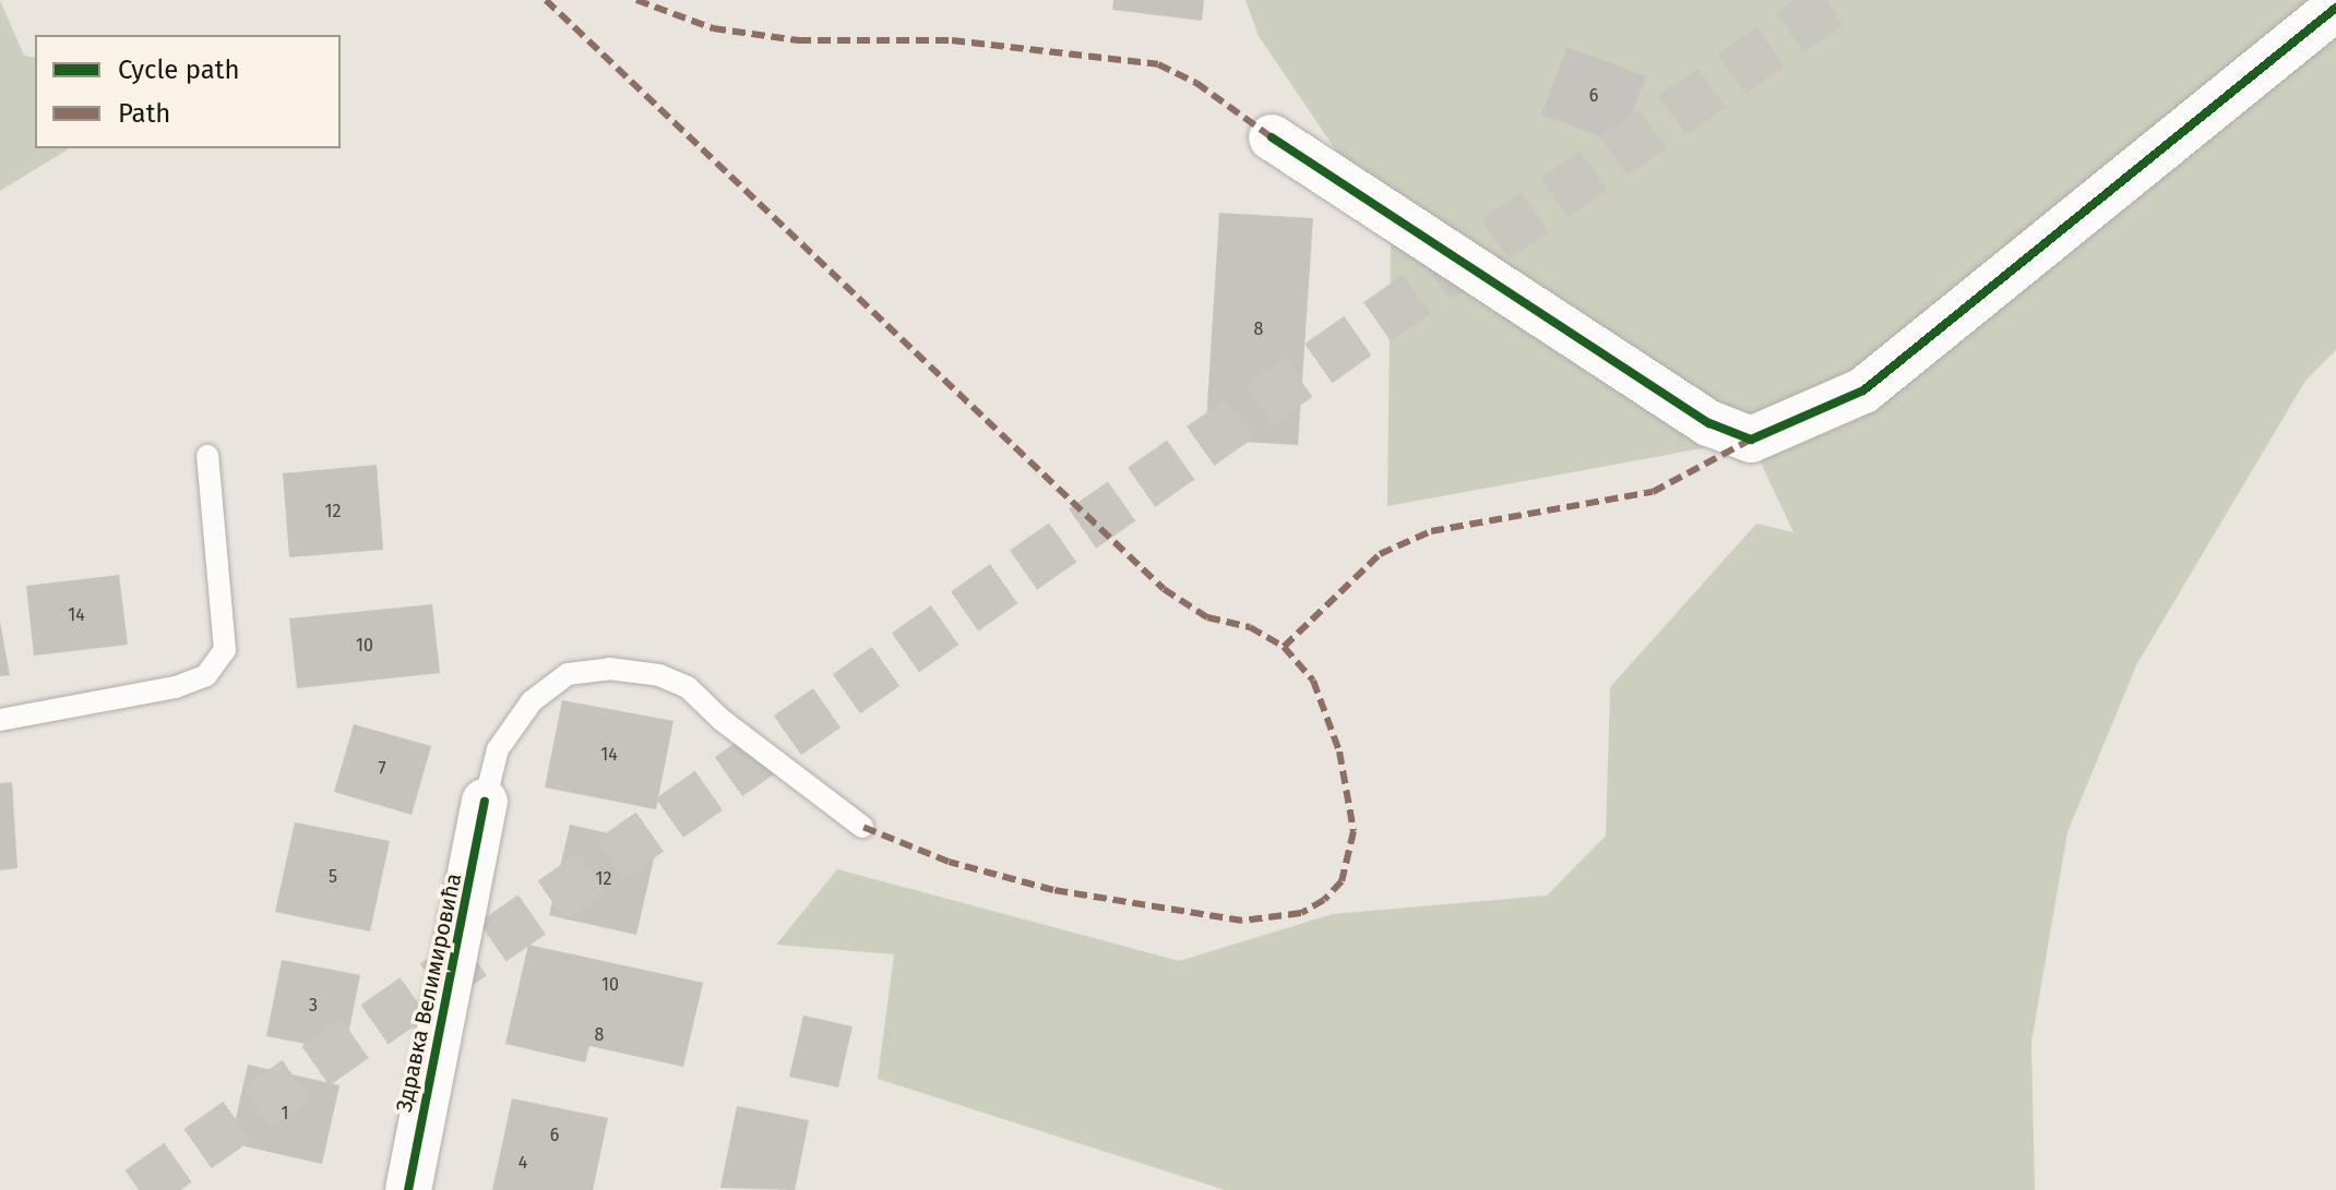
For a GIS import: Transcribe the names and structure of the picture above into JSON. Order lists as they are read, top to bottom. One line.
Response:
{"streets":{"street":["Здравка Велимировића"]},"house_numbers":["6","8","12","14","10","14","7","5","12","10","3","8","1","6","4"],"legend":["Cycle path","Path"]}
